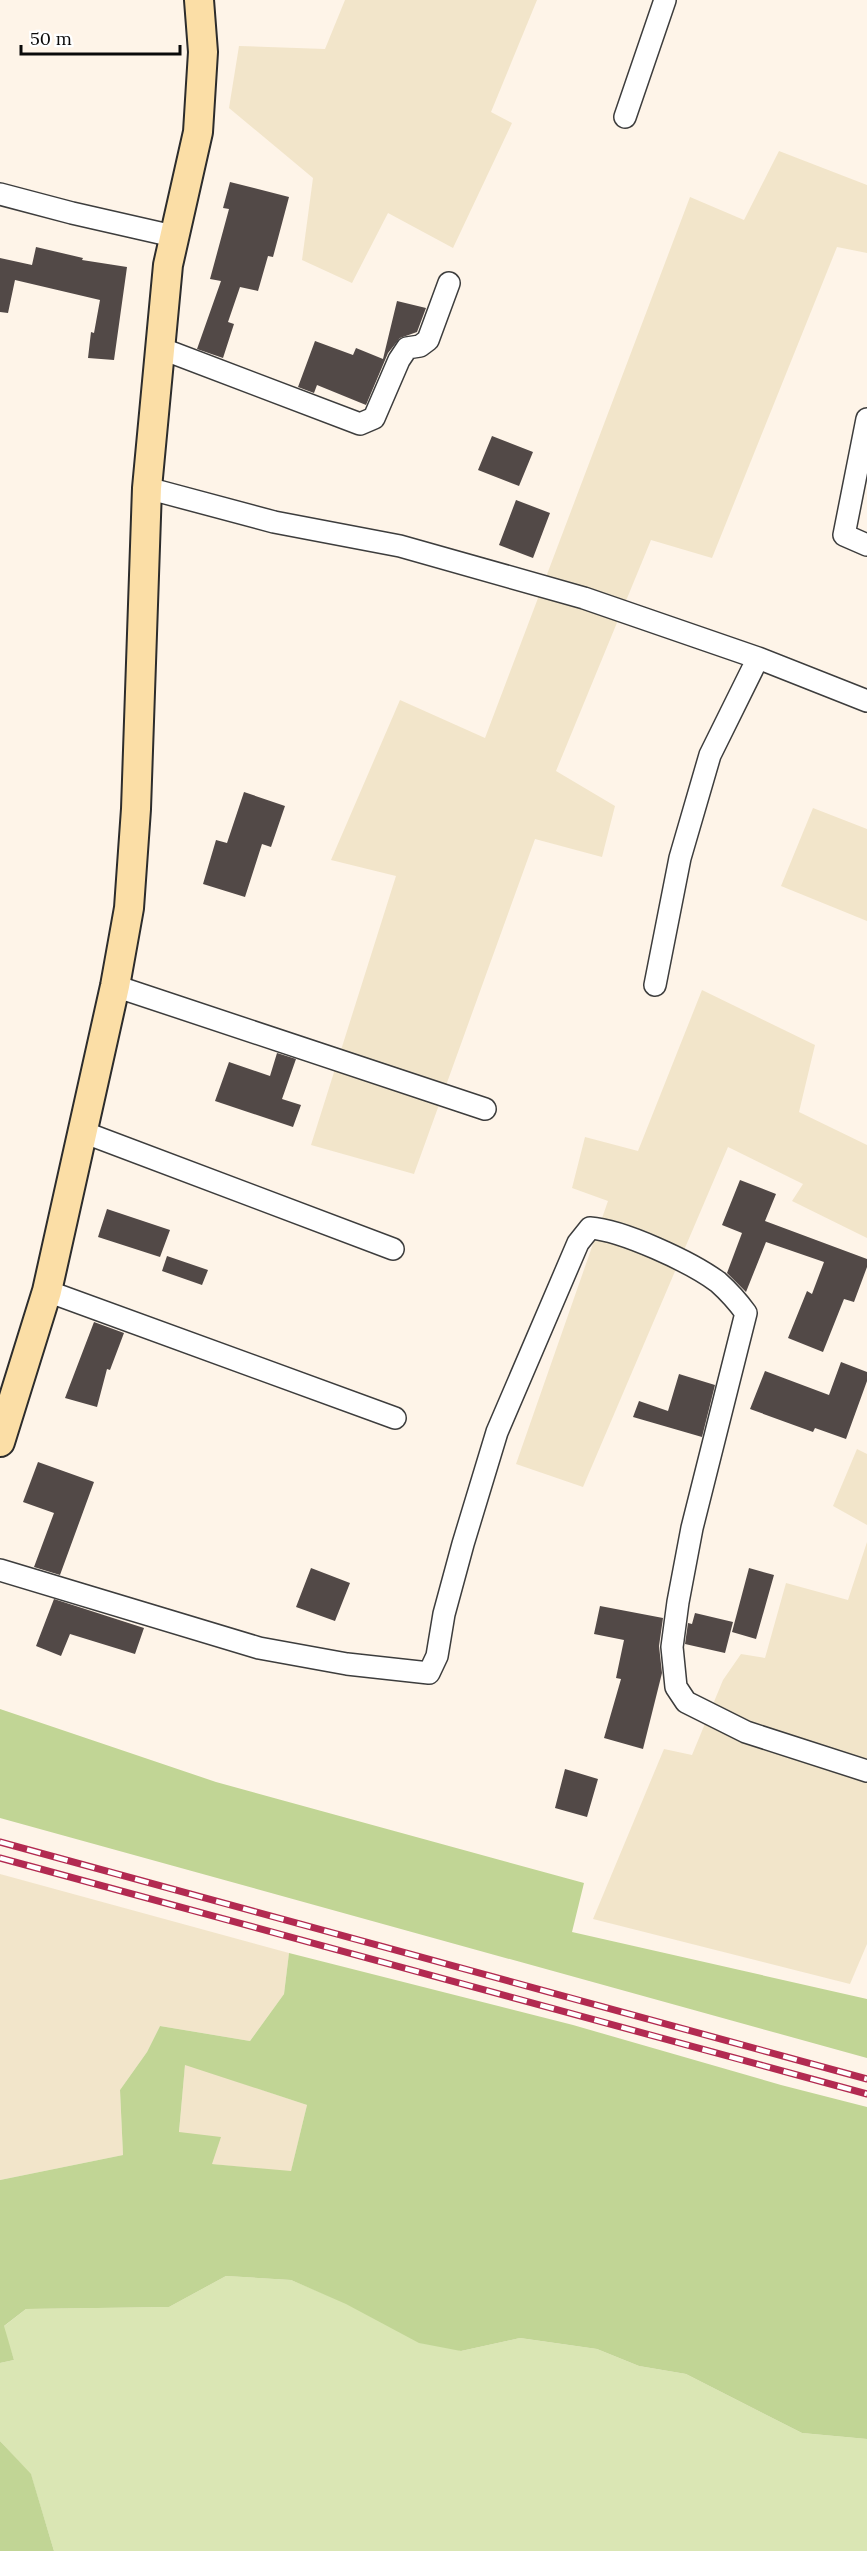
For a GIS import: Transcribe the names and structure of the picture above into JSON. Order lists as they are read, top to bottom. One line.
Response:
{"scale_bar":"50 m"}
